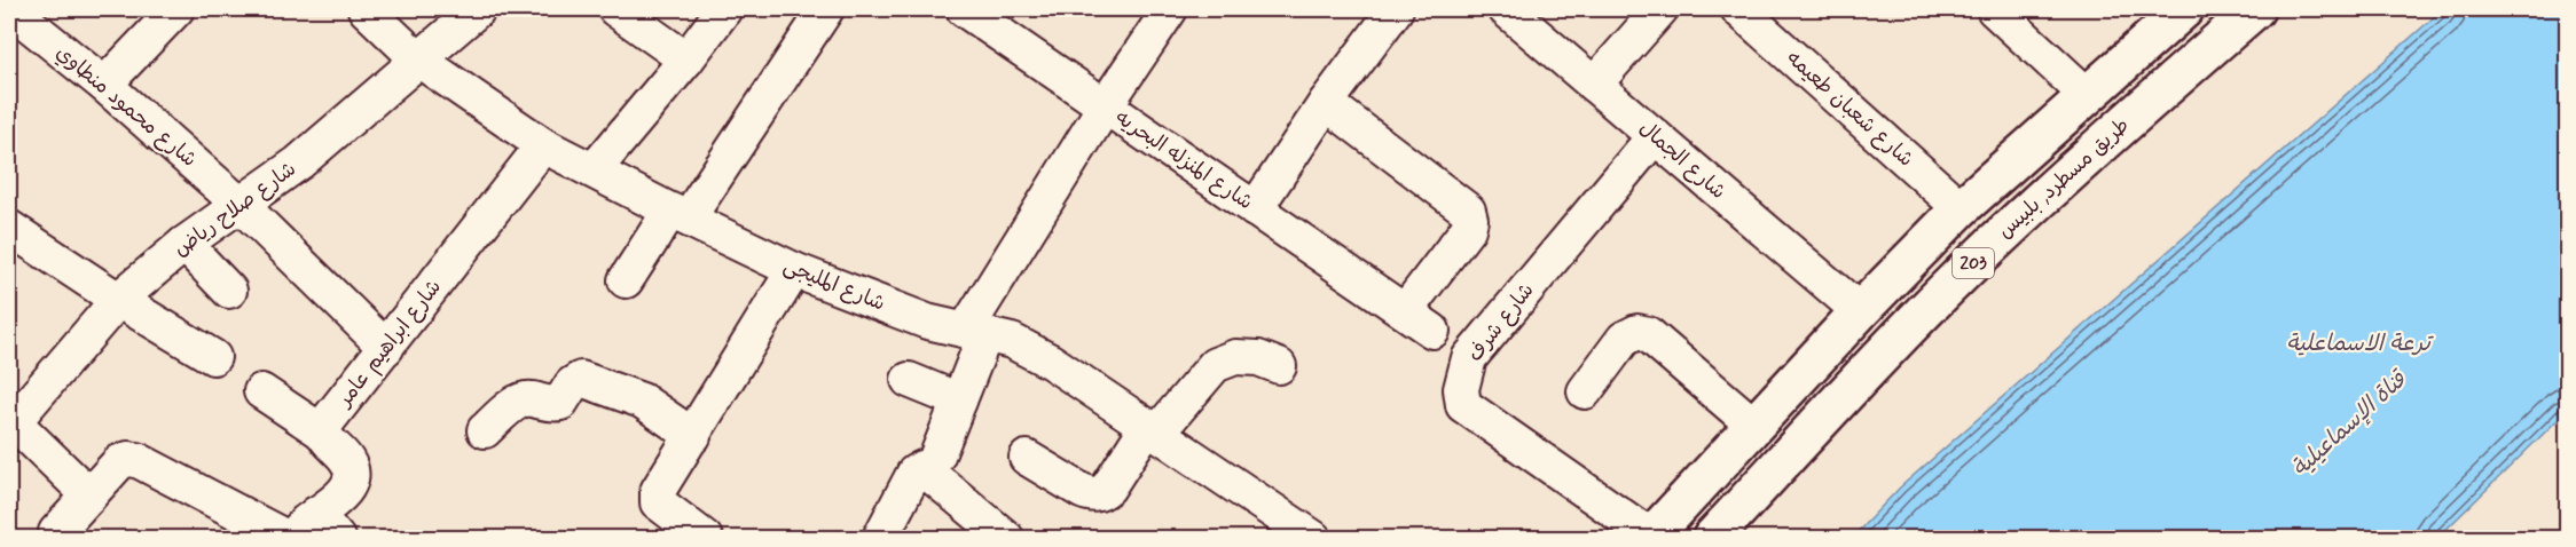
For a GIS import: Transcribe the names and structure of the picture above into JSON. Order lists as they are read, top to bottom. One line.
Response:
{"streets":{"main road":["طريق مسطرد, بلبيس","203"],"street":["شارع محمود منطاوي","شارع شعبان طعيمه","شارع المنزله البحريه","شارع الجمال","شارع صلاح رياض","شارع المليجى","شارع شرف","شارع ابراهيم عامر"]},"crossings":[["شارع محمود منطاوي","شارع صلاح رياض"],["شارع محمود منطاوي","شارع ابراهيم عامر"],["شارع شعبان طعيمه","203"],["شارع الجمال","203"],["شارع الجمال","شارع شرف"],["شارع صلاح رياض","شارع المليجى"],["203","شارع شرف"],["شارع المليجى","شارع ابراهيم عامر"]],"water":["ترعة الاسماعلية","قناة الإسماعيلية"]}
